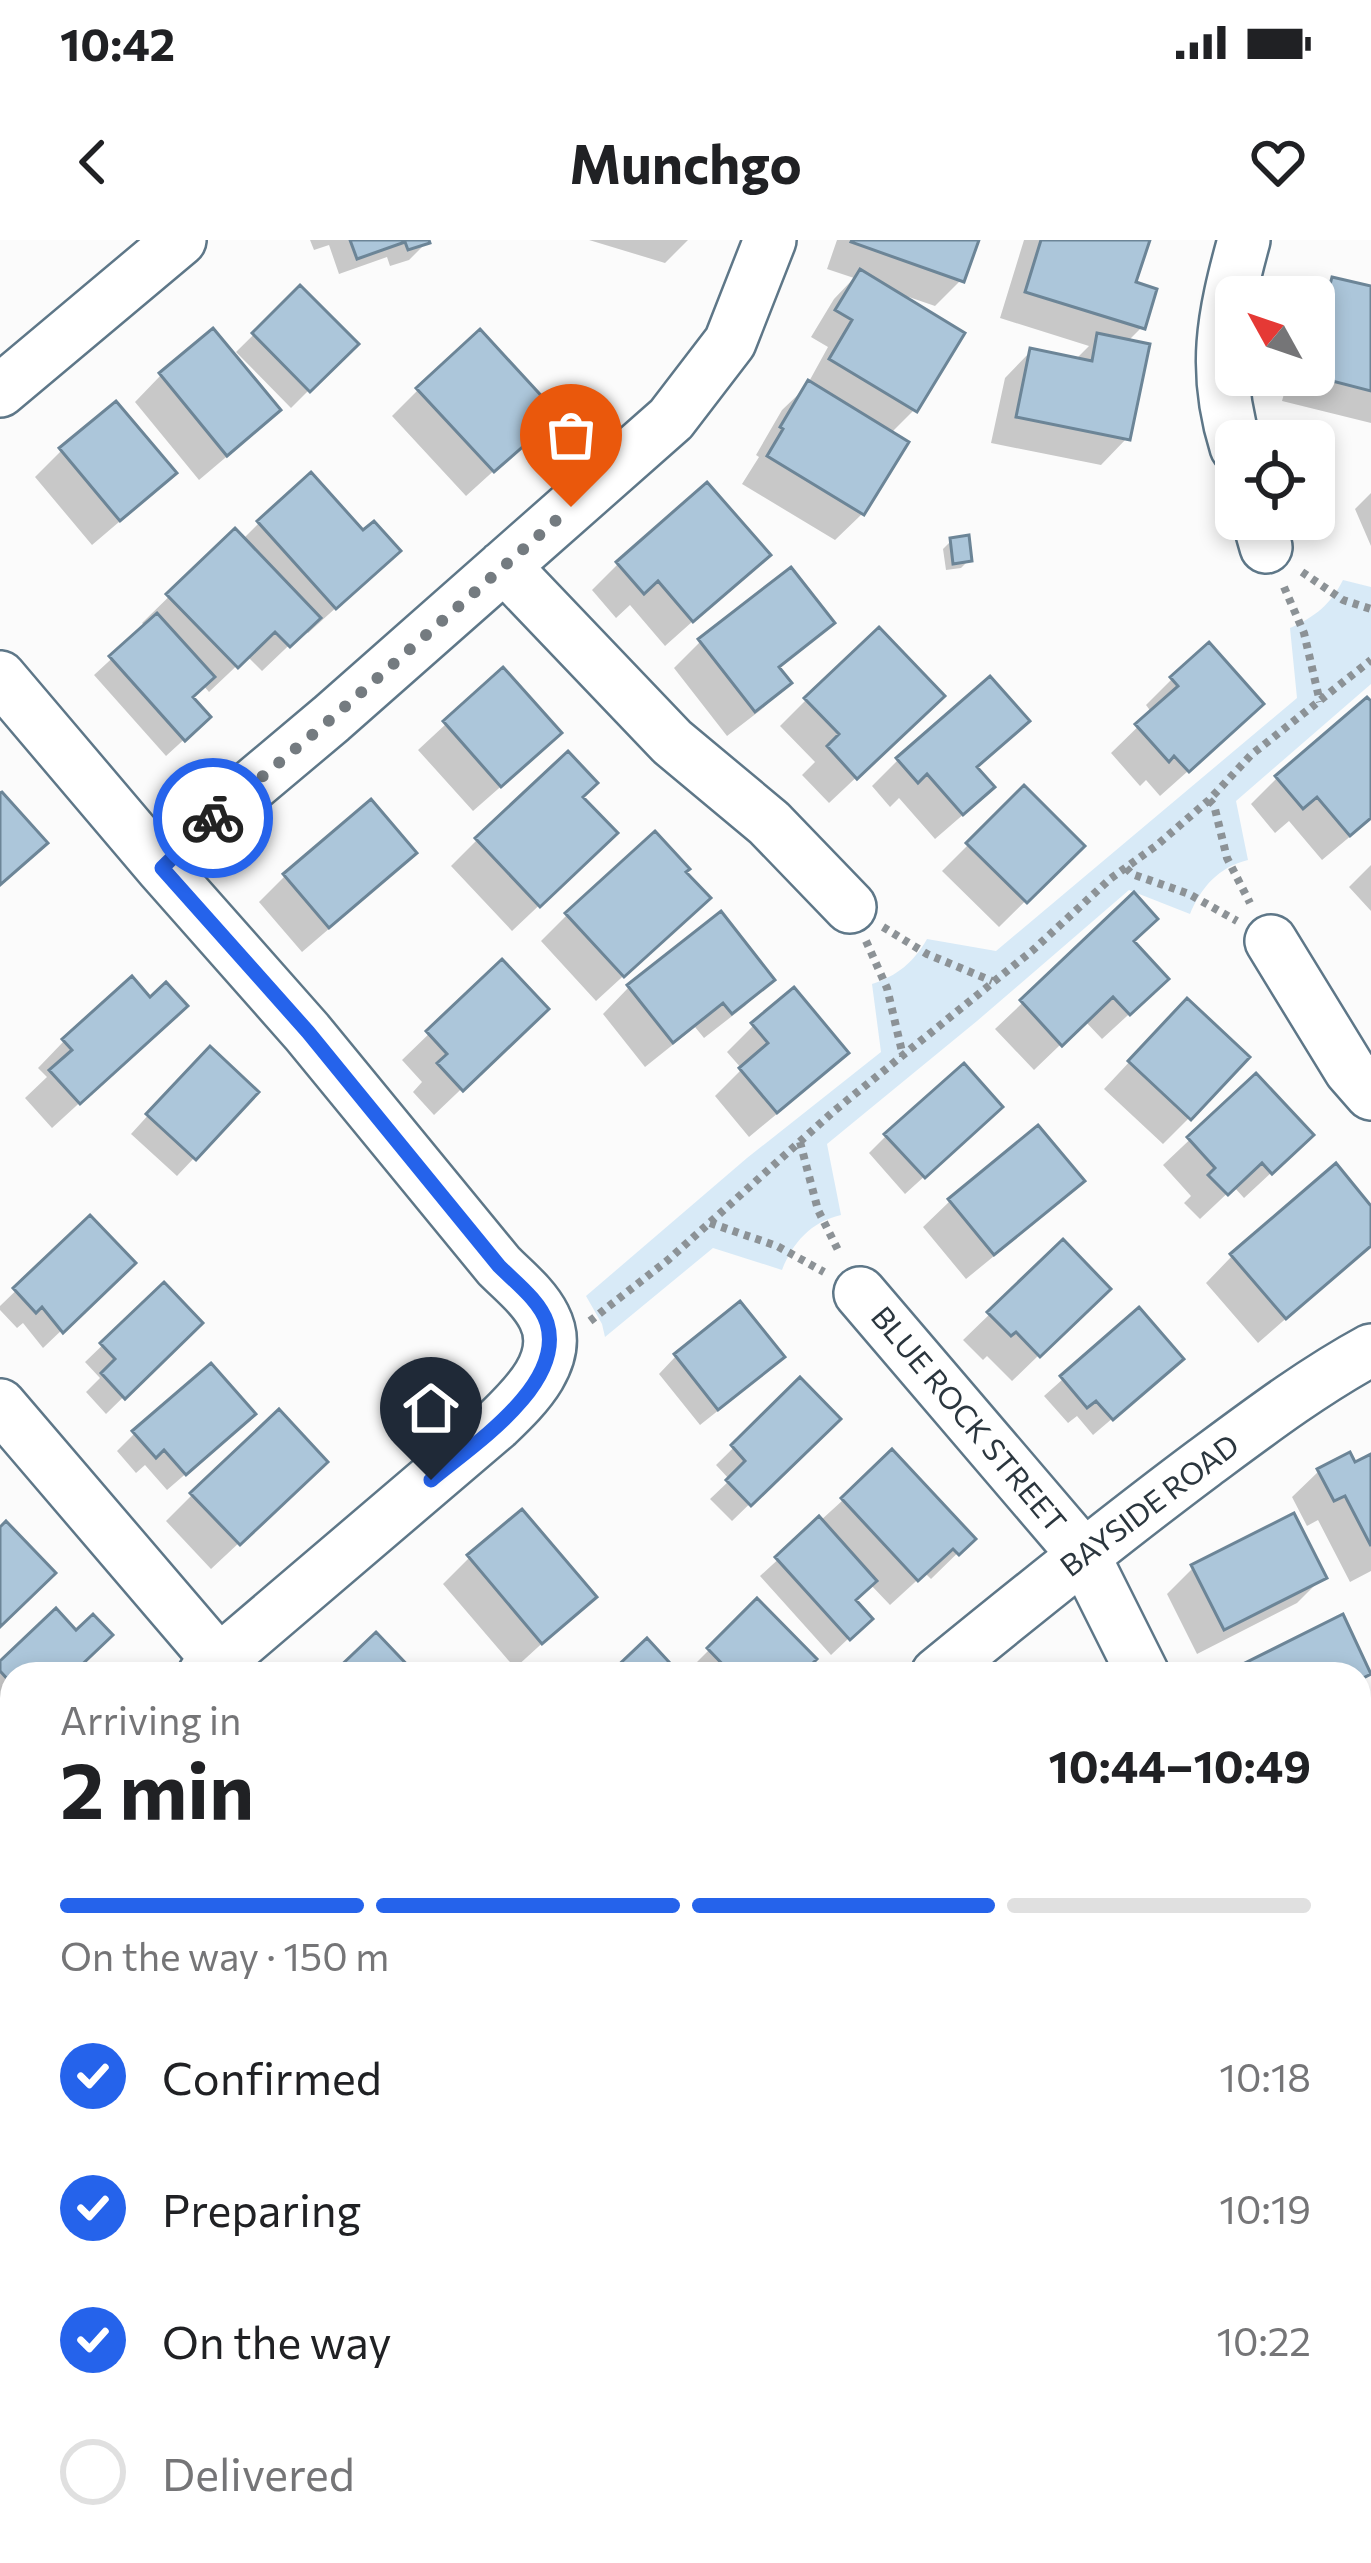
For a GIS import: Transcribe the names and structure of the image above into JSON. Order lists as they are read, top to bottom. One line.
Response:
{"streets":{"street":["BLUE ROCK STREET","BAYSIDE ROAD"]},"crossings":[["BLUE ROCK STREET","BAYSIDE ROAD"]],"north":"top left","page":{"status":"10:42","header":"Munchgo","heading":["2 min","Arriving in","10:44–10:49"],"bar":"On the way · 150 m","list":[["Confirmed","10:18"],["Preparing","10:19"],["On the way","10:22"],"Delivered"]}}
